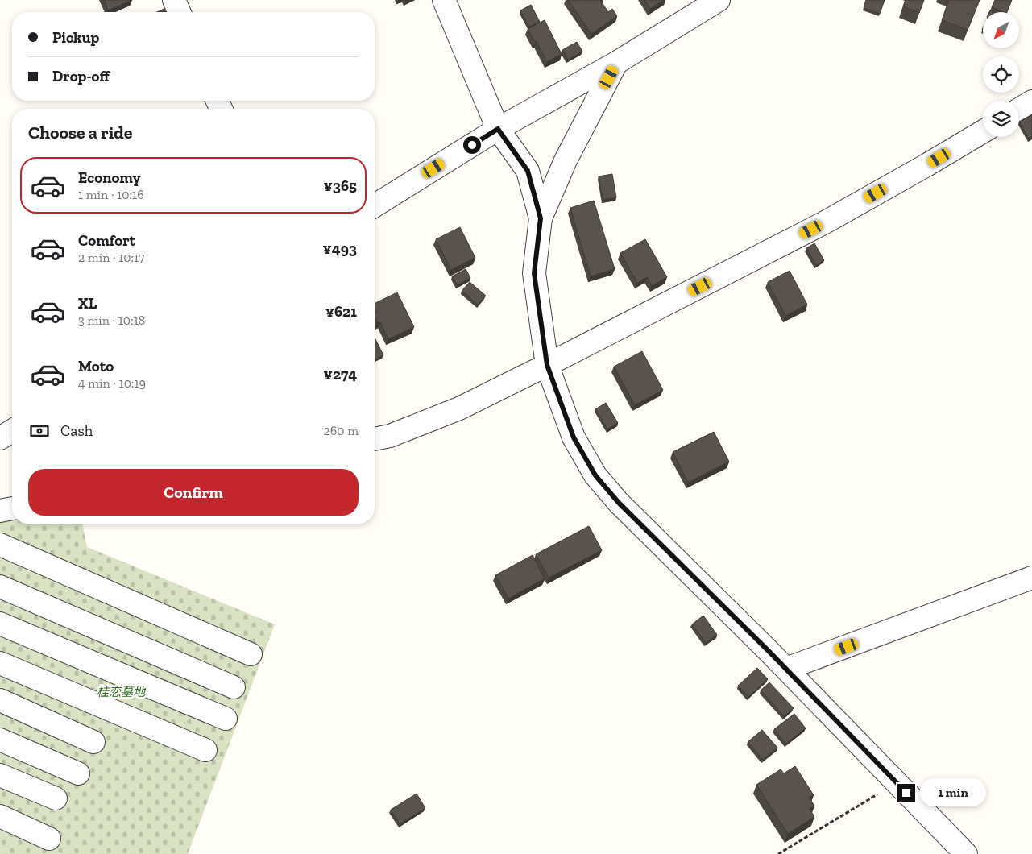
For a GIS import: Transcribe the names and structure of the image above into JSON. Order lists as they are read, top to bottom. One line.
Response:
{"parks":["桂恋墓地"],"north":"bottom left","page":{"banner":["Pickup","Drop-off"],"heading":"Choose a ride","list":[{"name":"Economy","note":"1 min · 10:16","value":"¥365"},{"name":"Comfort","note":"2 min · 10:17","value":"¥493"},{"name":"XL","note":"3 min · 10:18","value":"¥621"},{"name":"Moto","note":"4 min · 10:19","value":"¥274"}],"pay":["Cash","260 m"],"buttons":"Confirm","bubble":"1 min"}}
